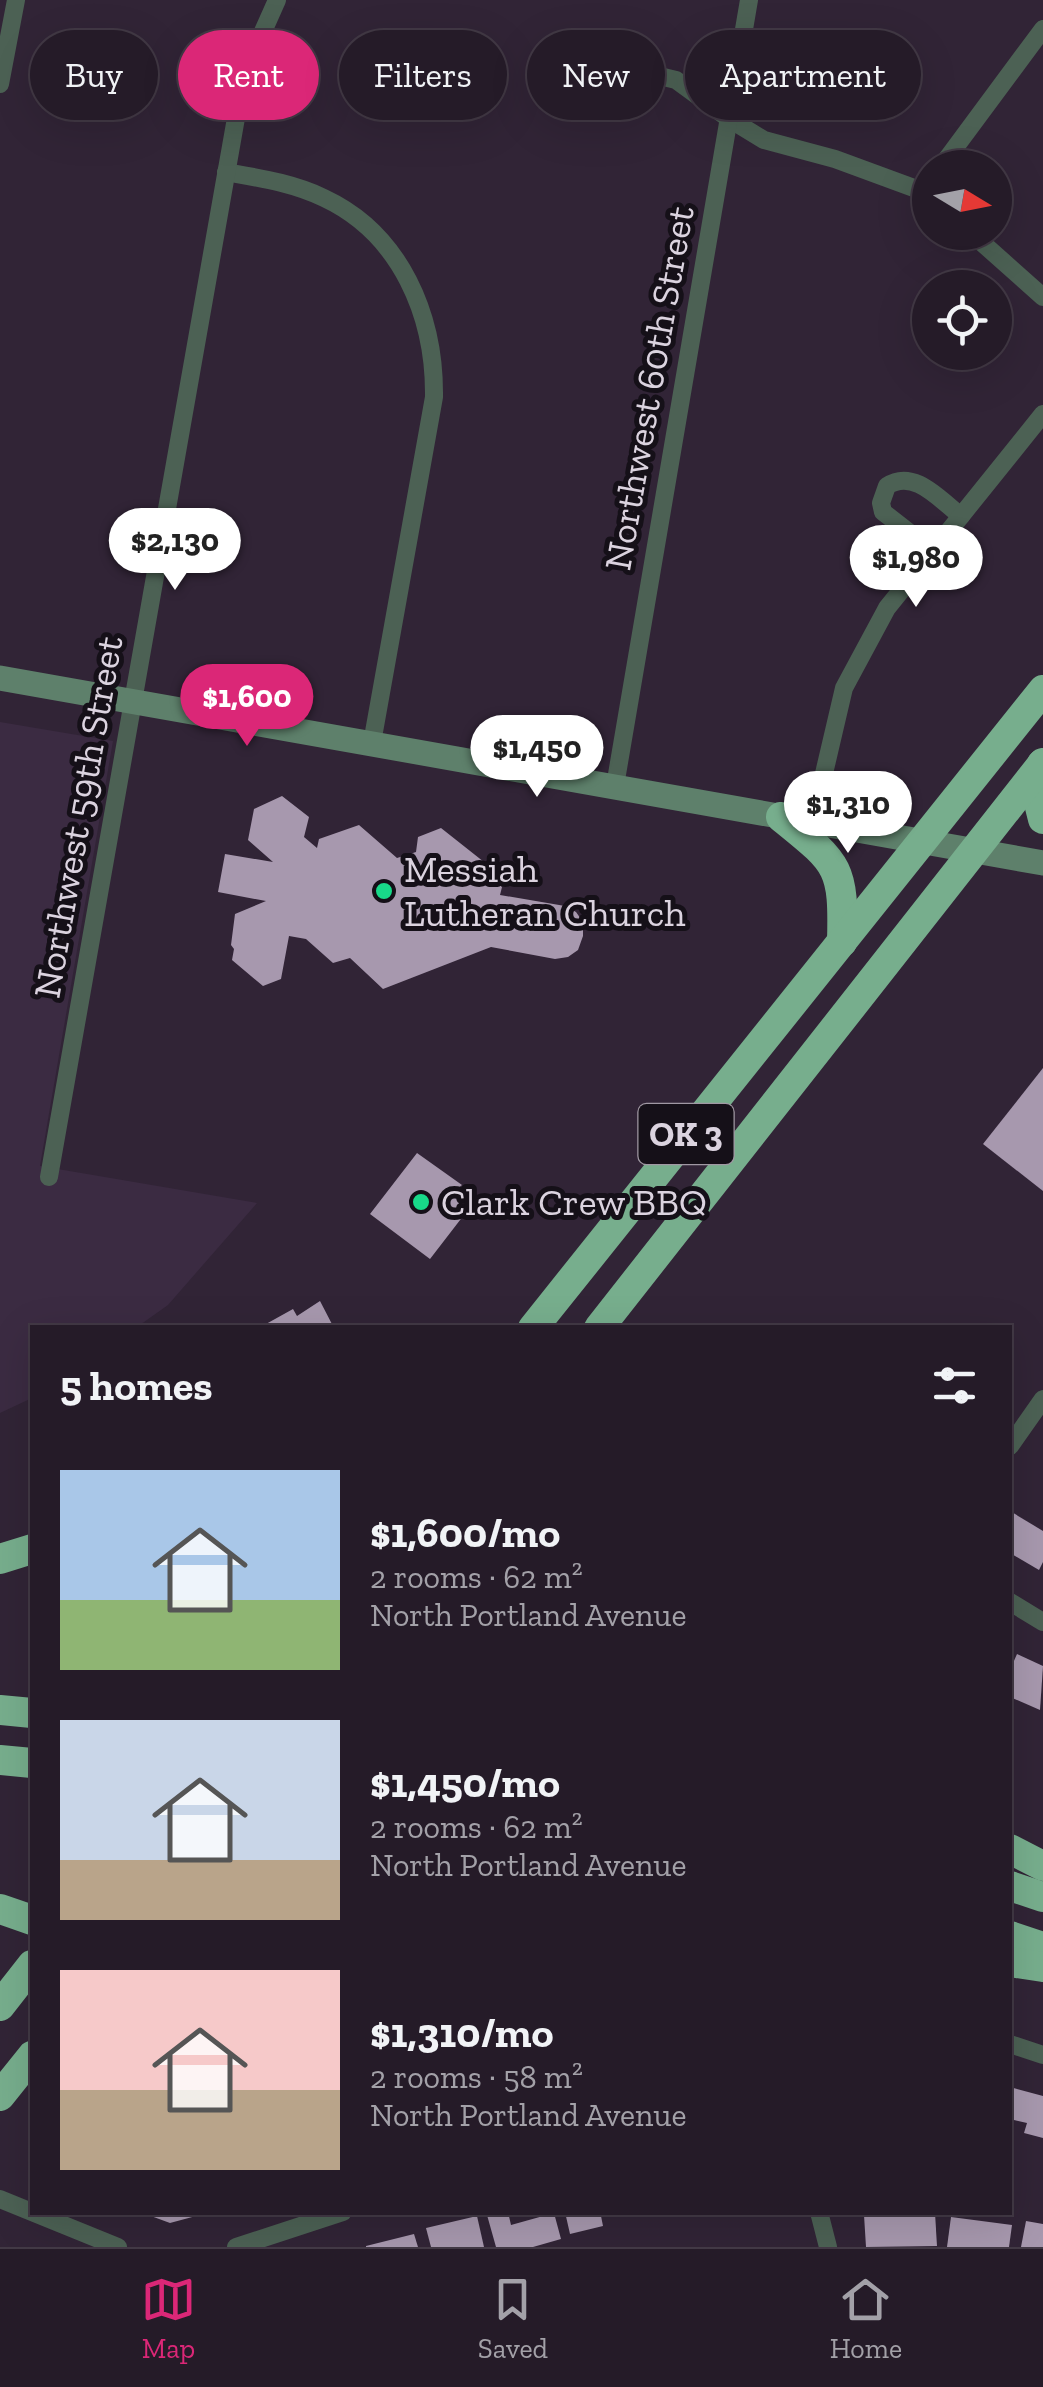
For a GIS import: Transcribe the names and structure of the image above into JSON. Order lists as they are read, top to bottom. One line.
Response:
{"streets":{"highway":["OK 3"],"street":["Northwest 60th Street","Northwest 59th Street"]},"places":["Messiah Lutheran Church","Clark Crew BBQ"],"north":"right","page":{"chip":["Buy","Rent","Filters","New","Apartment"],"price":["$2,130","$1,980","$1,600","$1,450","$1,310"],"heading":"5 homes","list":[{"name":"$1,600/mo","note":"2 rooms · 62 m² · North Portland Avenue"},{"name":"$1,450/mo","note":"2 rooms · 62 m² · North Portland Avenue"},{"name":"$1,310/mo","note":"2 rooms · 58 m² · North Portland Avenue"}],"tabs":["Map","Saved","Home"]}}
